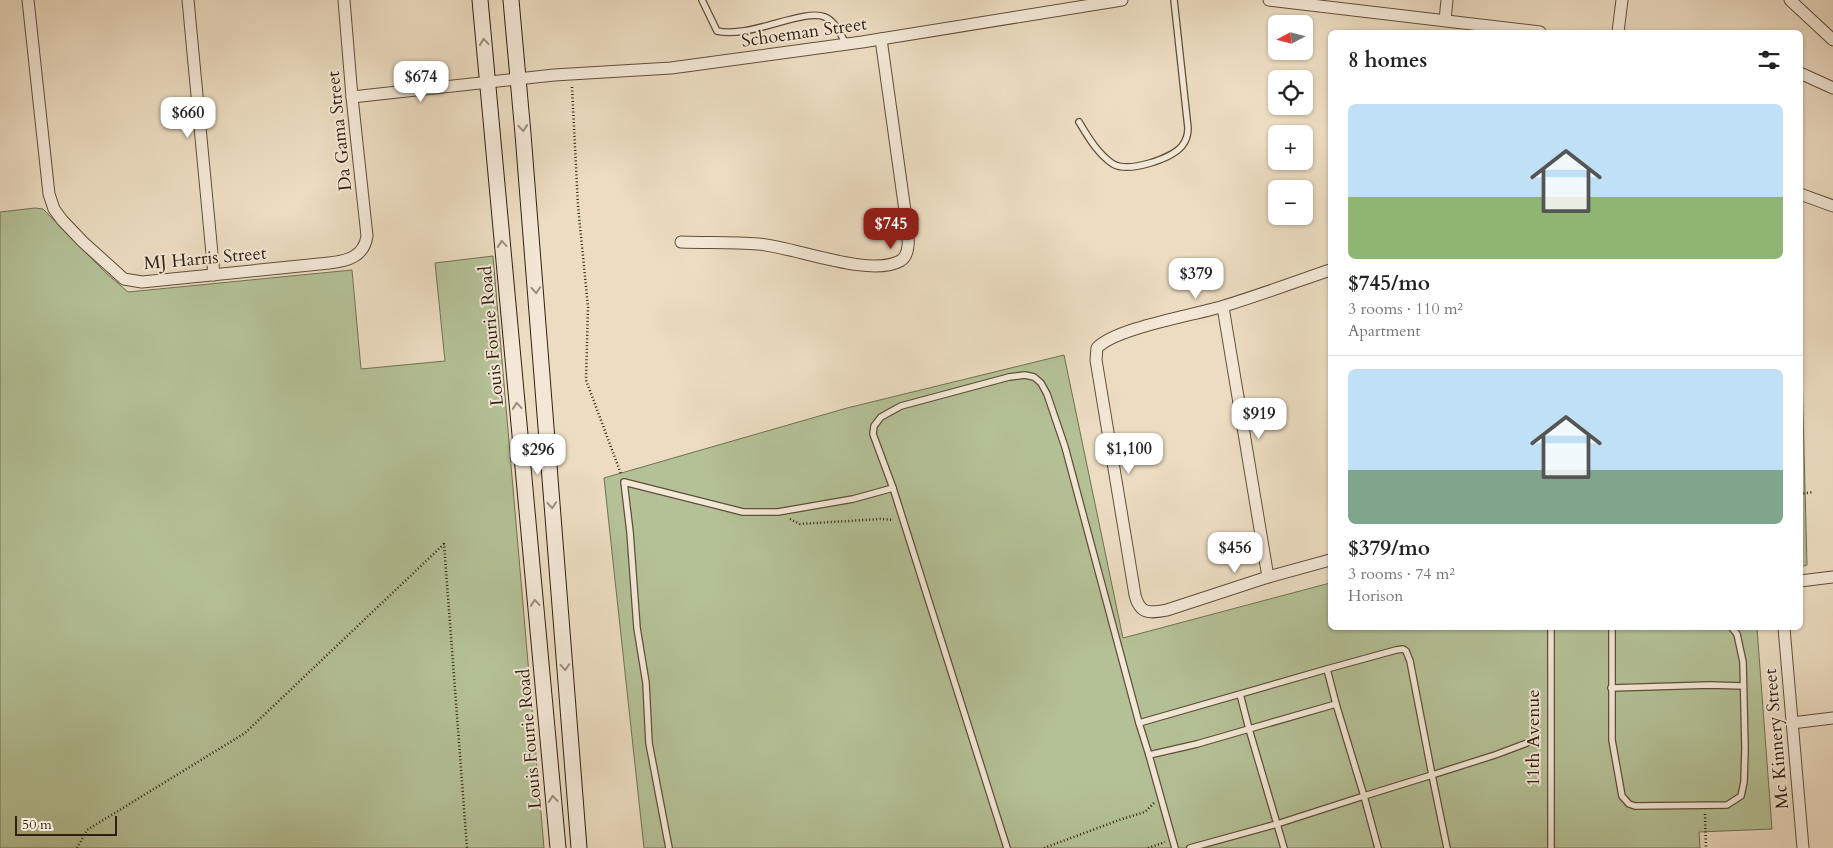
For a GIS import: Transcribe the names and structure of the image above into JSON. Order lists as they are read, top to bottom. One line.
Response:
{"streets":{"main road":["Louis Fourie Road"],"street":["Schoeman Street","Da Gama Street","MJ Harris Street","Mc Kinnery Street"],"lane":["11th Avenue"]},"crossings":[["Schoeman Street","Da Gama Street"],["Schoeman Street","Louis Fourie Road"],["Da Gama Street","MJ Harris Street"]],"scale_bar":"50 m","north":"left","page":{"map_buttons":["+","−"],"heading":"8 homes","price":["$674","$660","$745","$379","$919","$1,100","$296","$456"],"list":[{"name":"$745/mo","note":"3 rooms · 110 m² · Apartment"},{"name":"$379/mo","note":"3 rooms · 74 m² · Horison"}],"scale":"50 m"}}
